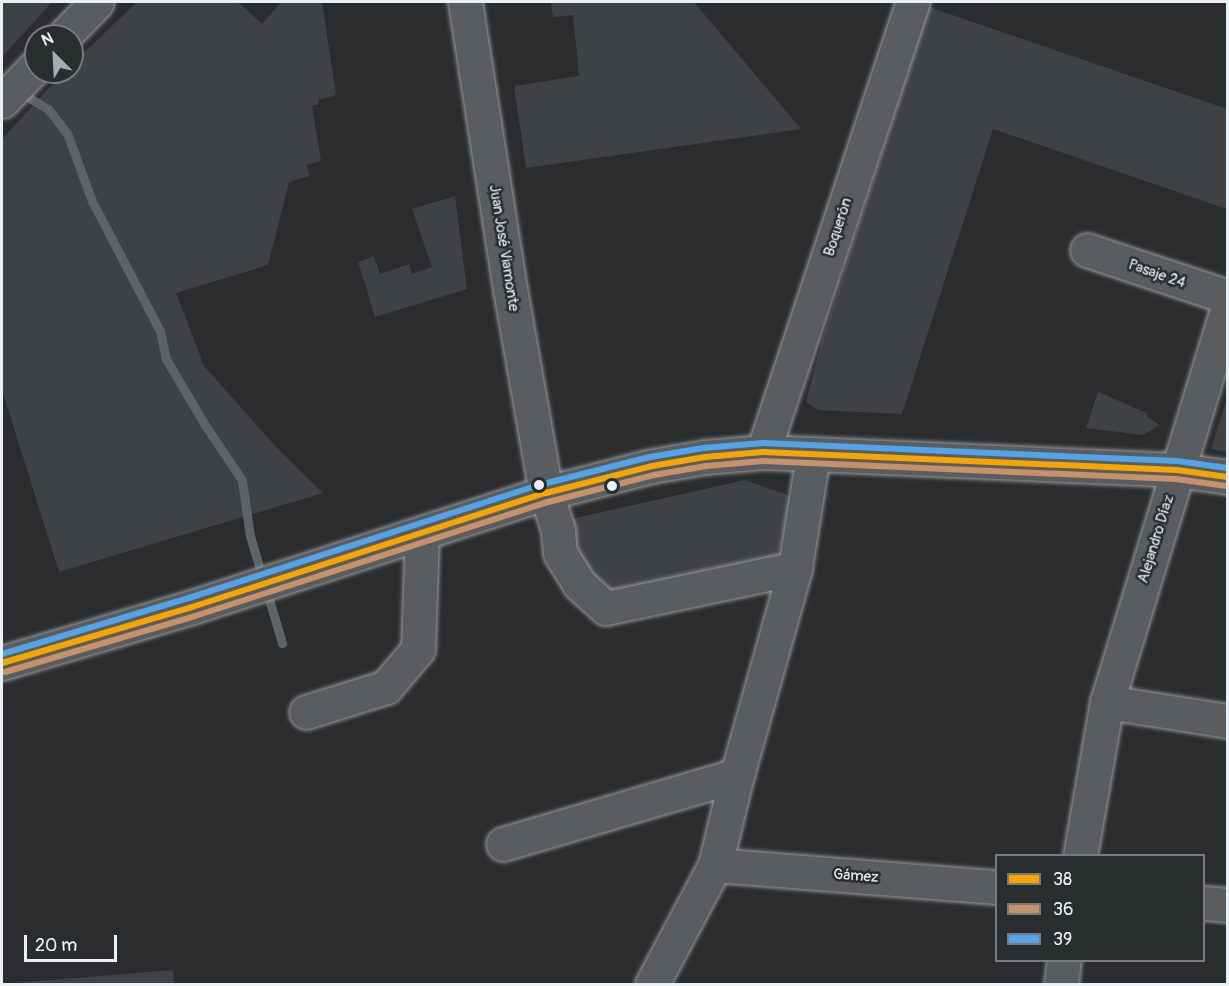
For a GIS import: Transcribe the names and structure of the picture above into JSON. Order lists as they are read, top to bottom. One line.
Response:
{"streets":{"street":["Boquerón","Juan José Viamonte","Pasaje 24","Alejandro Díaz","Gámez"]},"lines":["transit line 39","transit line 38","transit line 36"],"legend":["38","36","39"],"scale_bar":"20 m","north":"top left"}
